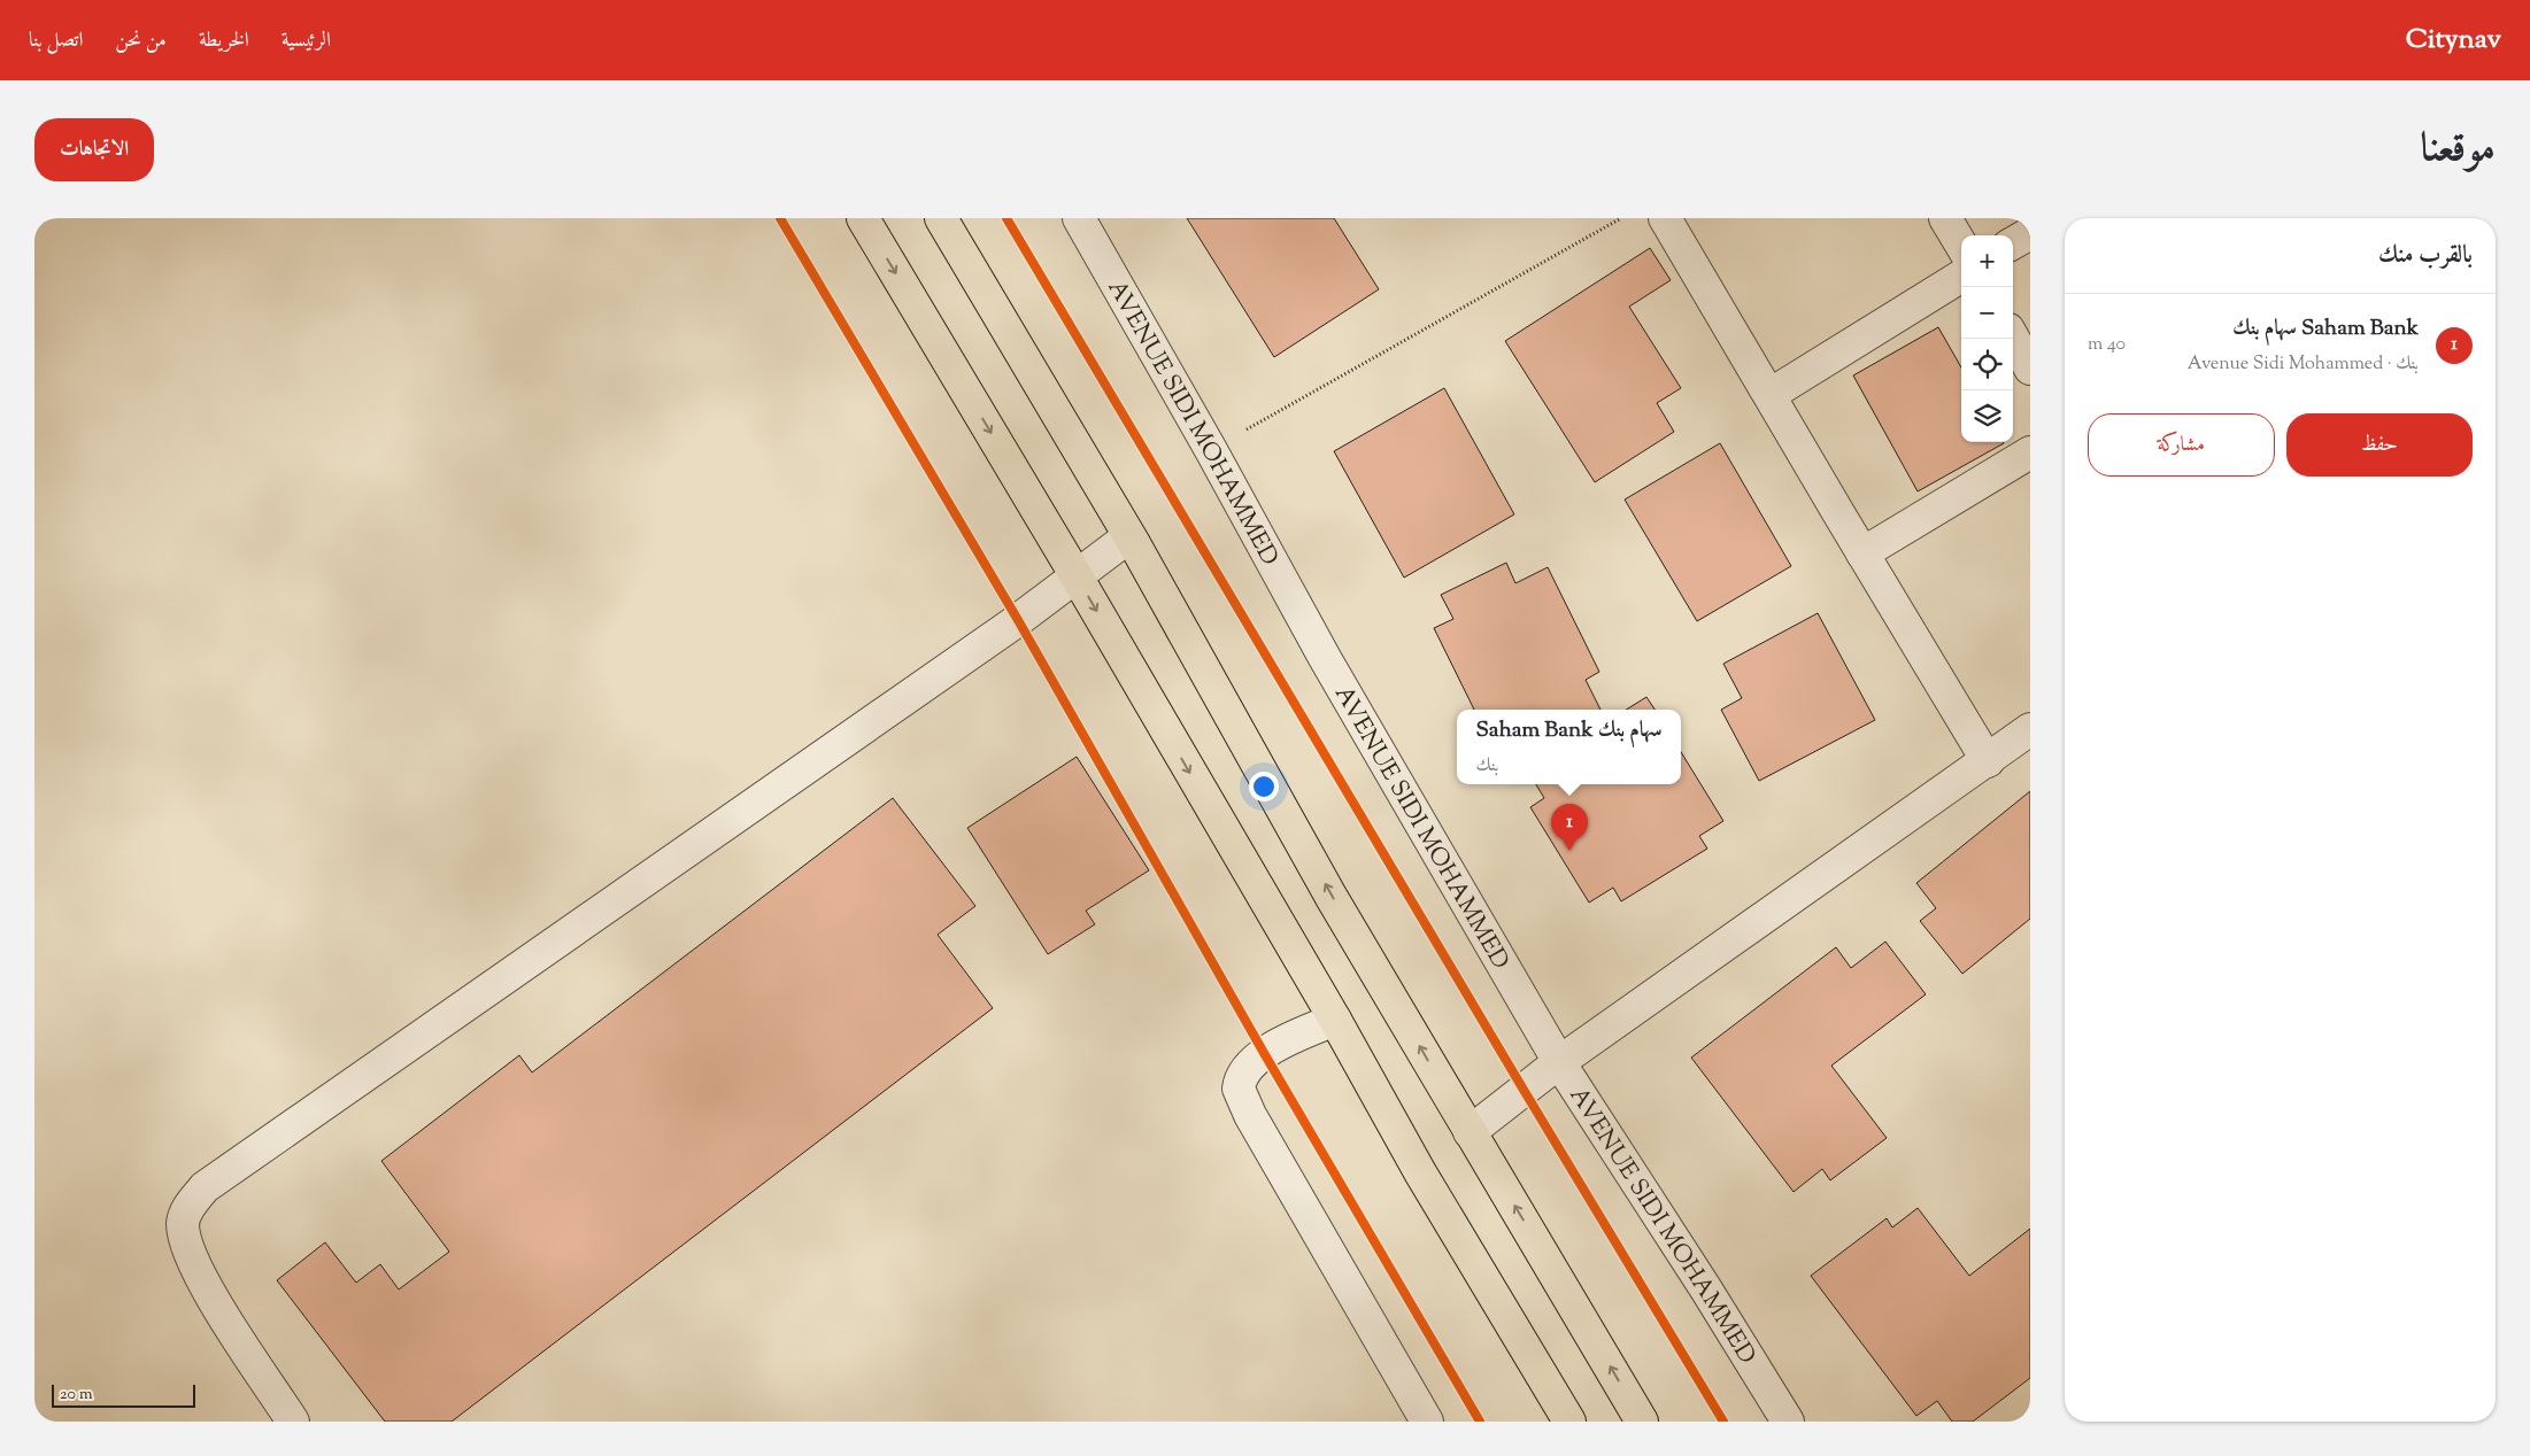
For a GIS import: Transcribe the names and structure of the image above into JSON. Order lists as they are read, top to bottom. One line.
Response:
{"streets":{"street":["AVENUE SIDI MOHAMMED"]},"scale_bar":"20 m","page":{"header":"Citynav","nav":["الرئيسية","الخريطة","من نحن","اتصل بنا"],"title":"موقعنا","buttons":["الاتجاهات",["حفظ","مشاركة"]],"heading":"بالقرب منك","map_buttons":["+","−"],"list":[{"mark":"1","name":"Saham Bank سهام بنك","note":"بنك · Avenue Sidi Mohammed","value":"40 m"}],"popup":["Saham Bank سهام بنك","بنك"],"pins":"1","scale":"20 m"}}
